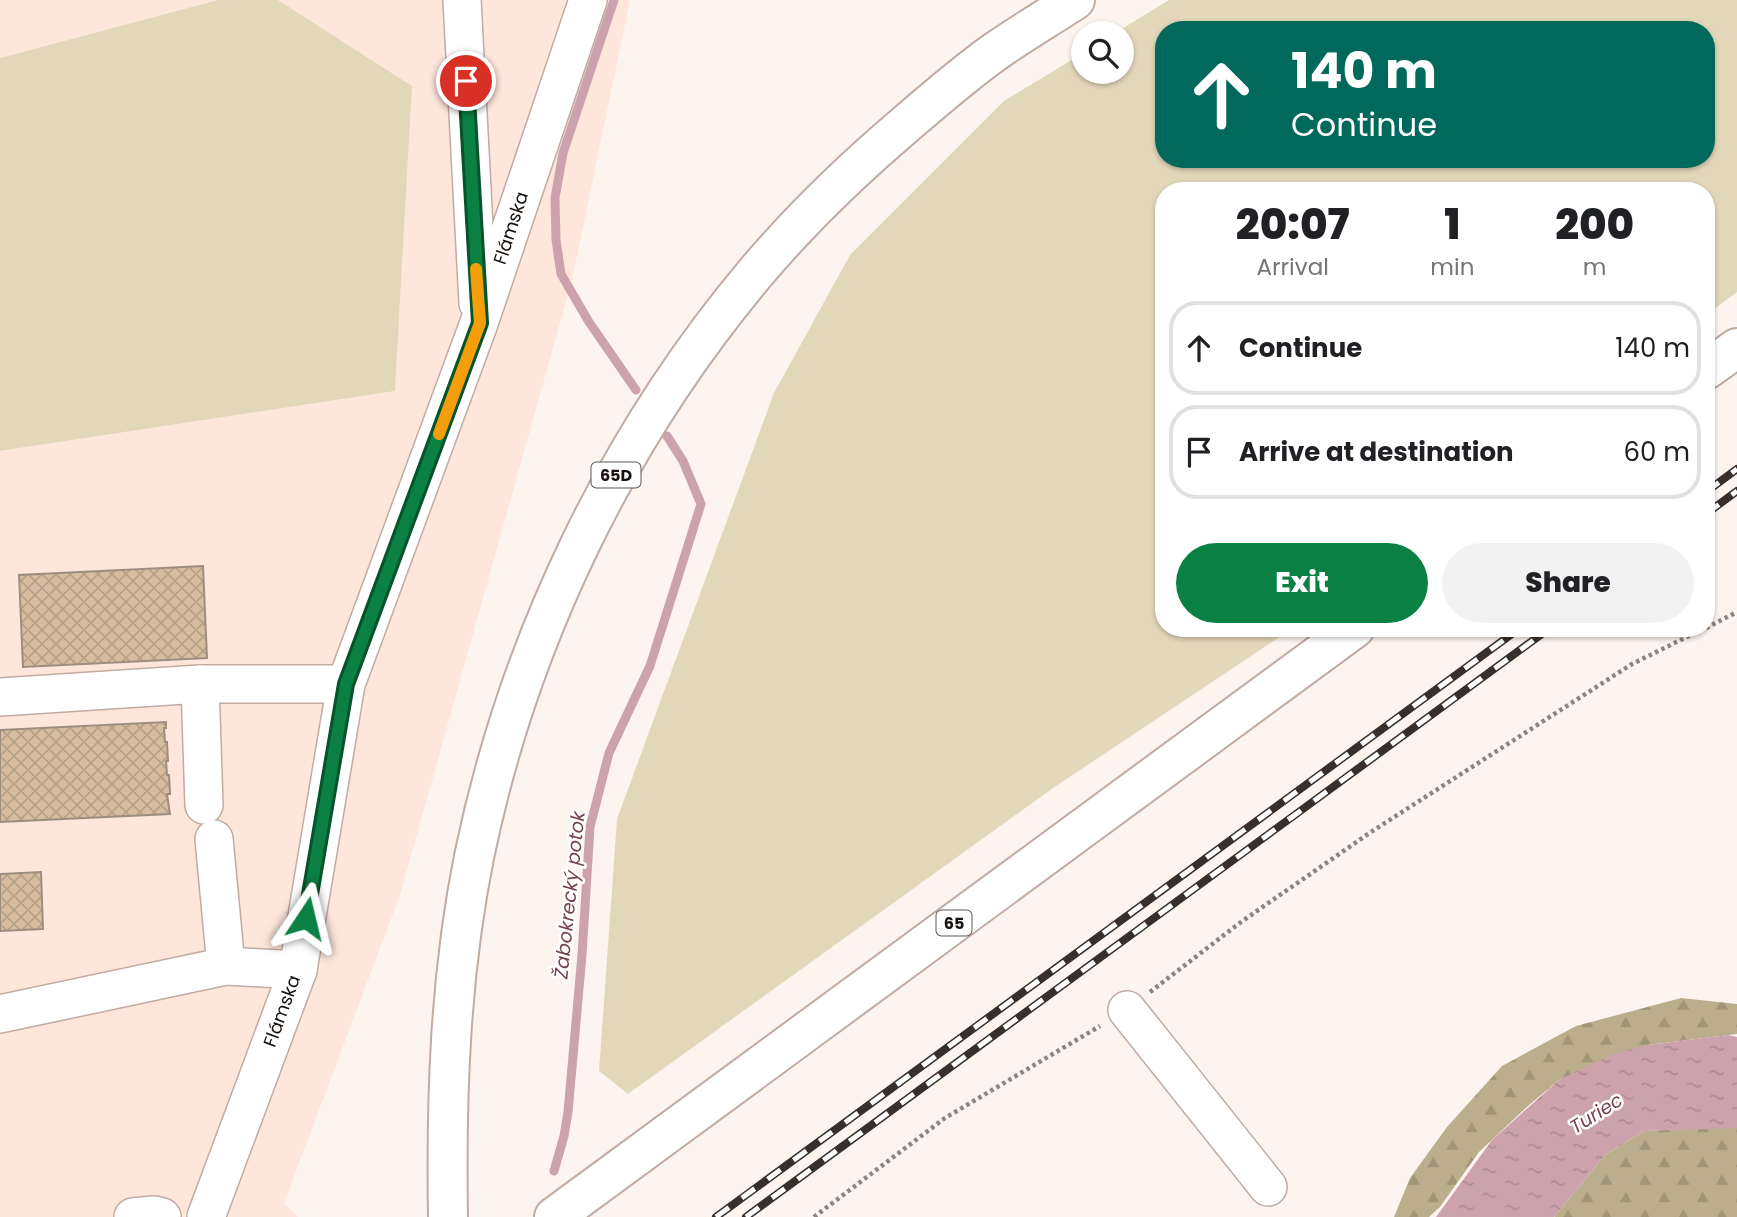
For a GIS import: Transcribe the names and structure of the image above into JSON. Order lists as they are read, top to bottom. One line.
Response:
{"streets":{"main road":["65D","65"],"lane":["Flámska"]},"water":["Žabokrecký potok","Turiec"],"page":{"turn":["140 m","Continue"],"eta":["20:07","Arrival","1","min","200","m"],"list":[{"name":"Continue","value":"140 m"},{"name":"Arrive at destination","value":"60 m"}],"buttons":["Exit","Share"]}}
